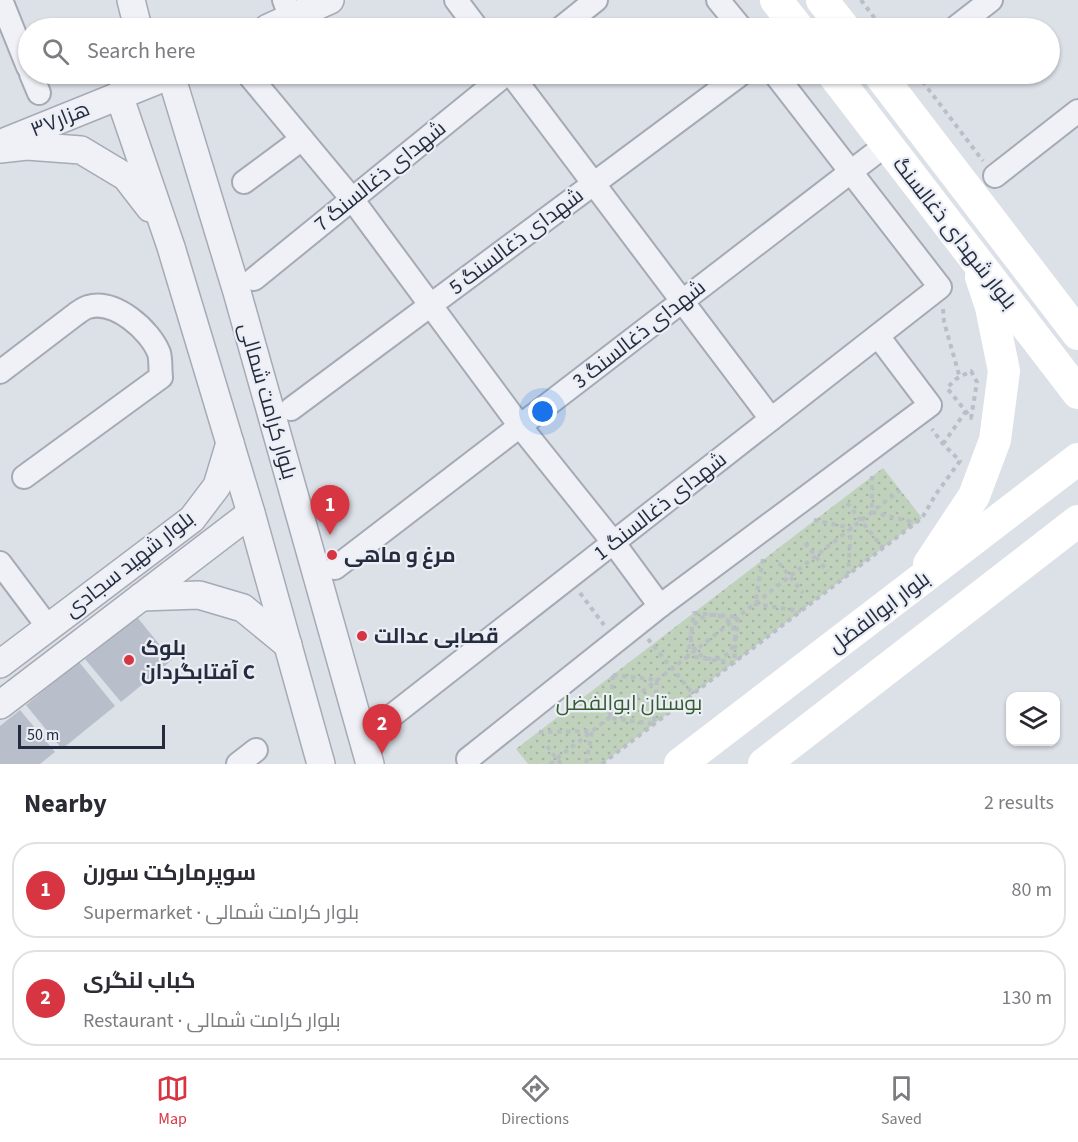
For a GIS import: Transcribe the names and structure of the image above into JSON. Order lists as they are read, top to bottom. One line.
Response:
{"streets":{"main road":["بلوار شهدای ذغالسنگ","بلوار ابوالفضل"],"street":["هزار۳۷","شهدای ذغالسنگ 7","شهدای ذغالسنگ 5","شهدای ذغالسنگ 3","بلوار کرامت شمالی","شهدای ذغالسنگ 1","بلوار شهید سجادی"]},"crossings":[["بلوار شهدای ذغالسنگ","شهدای ذغالسنگ 3"]],"parks":["بوستان ابوالفضل"],"places":["مرغ و ماهی","قصابی عدالت","بلوک آفتابگردان C"],"scale_bar":"50 m","page":{"search":"Search here","pins":["1","2"],"scale":"50 m","heading":["Nearby","2 results"],"list":[{"mark":"1","name":"سوپرمارکت سورن","note":"Supermarket · بلوار کرامت شمالی","value":"80 m"},{"mark":"2","name":"کباب لنگری","note":"Restaurant · بلوار کرامت شمالی","value":"130 m"}],"nav":["Map","Directions","Saved"]}}
